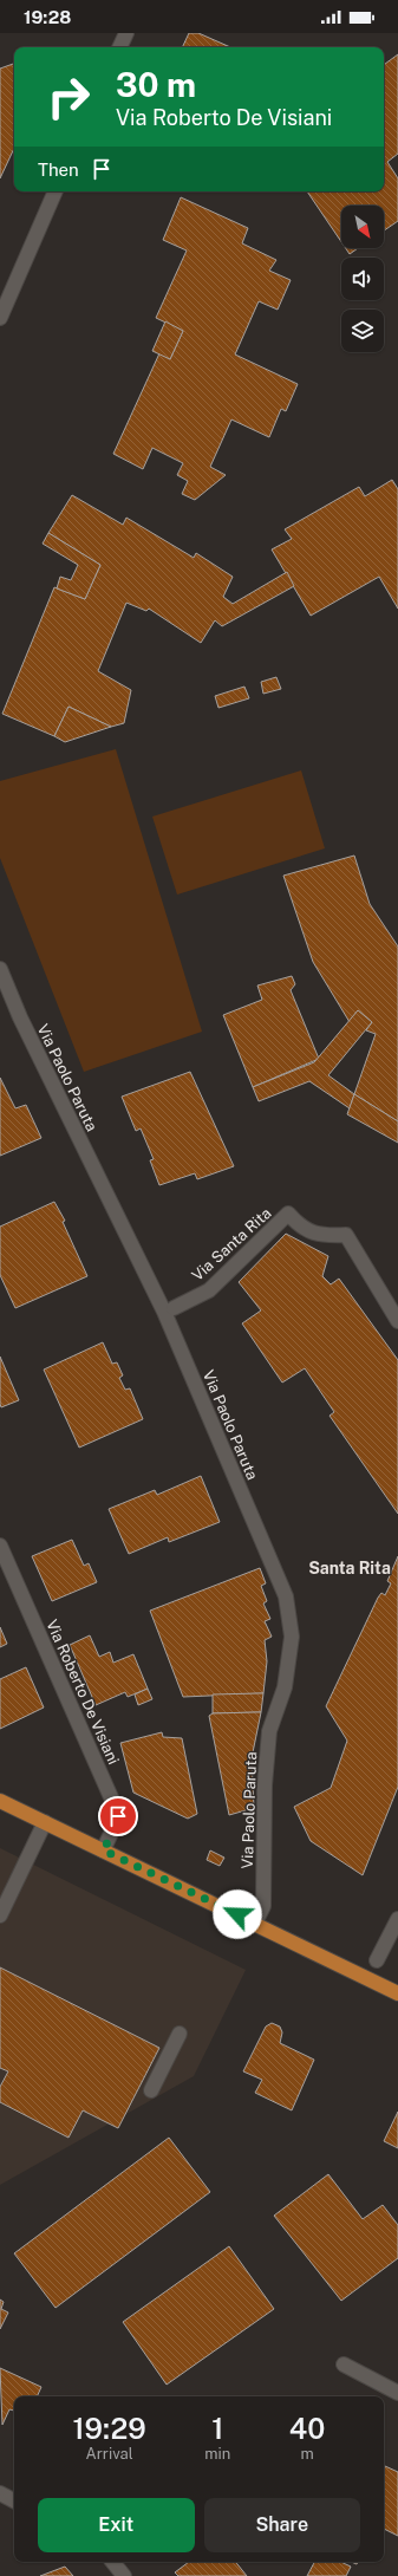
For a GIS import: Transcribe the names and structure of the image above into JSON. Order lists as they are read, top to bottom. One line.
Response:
{"streets":{"street":["Via Paolo Paruta","Via Santa Rita","Via Roberto De Visiani"]},"districts":["Santa Rita"],"north":"bottom right","page":{"status":"19:28","turn":["30 m","Via Roberto De Visiani"],"then":"Then","eta":["19:29","Arrival","1","min","40","m"],"buttons":["Exit","Share"]}}
